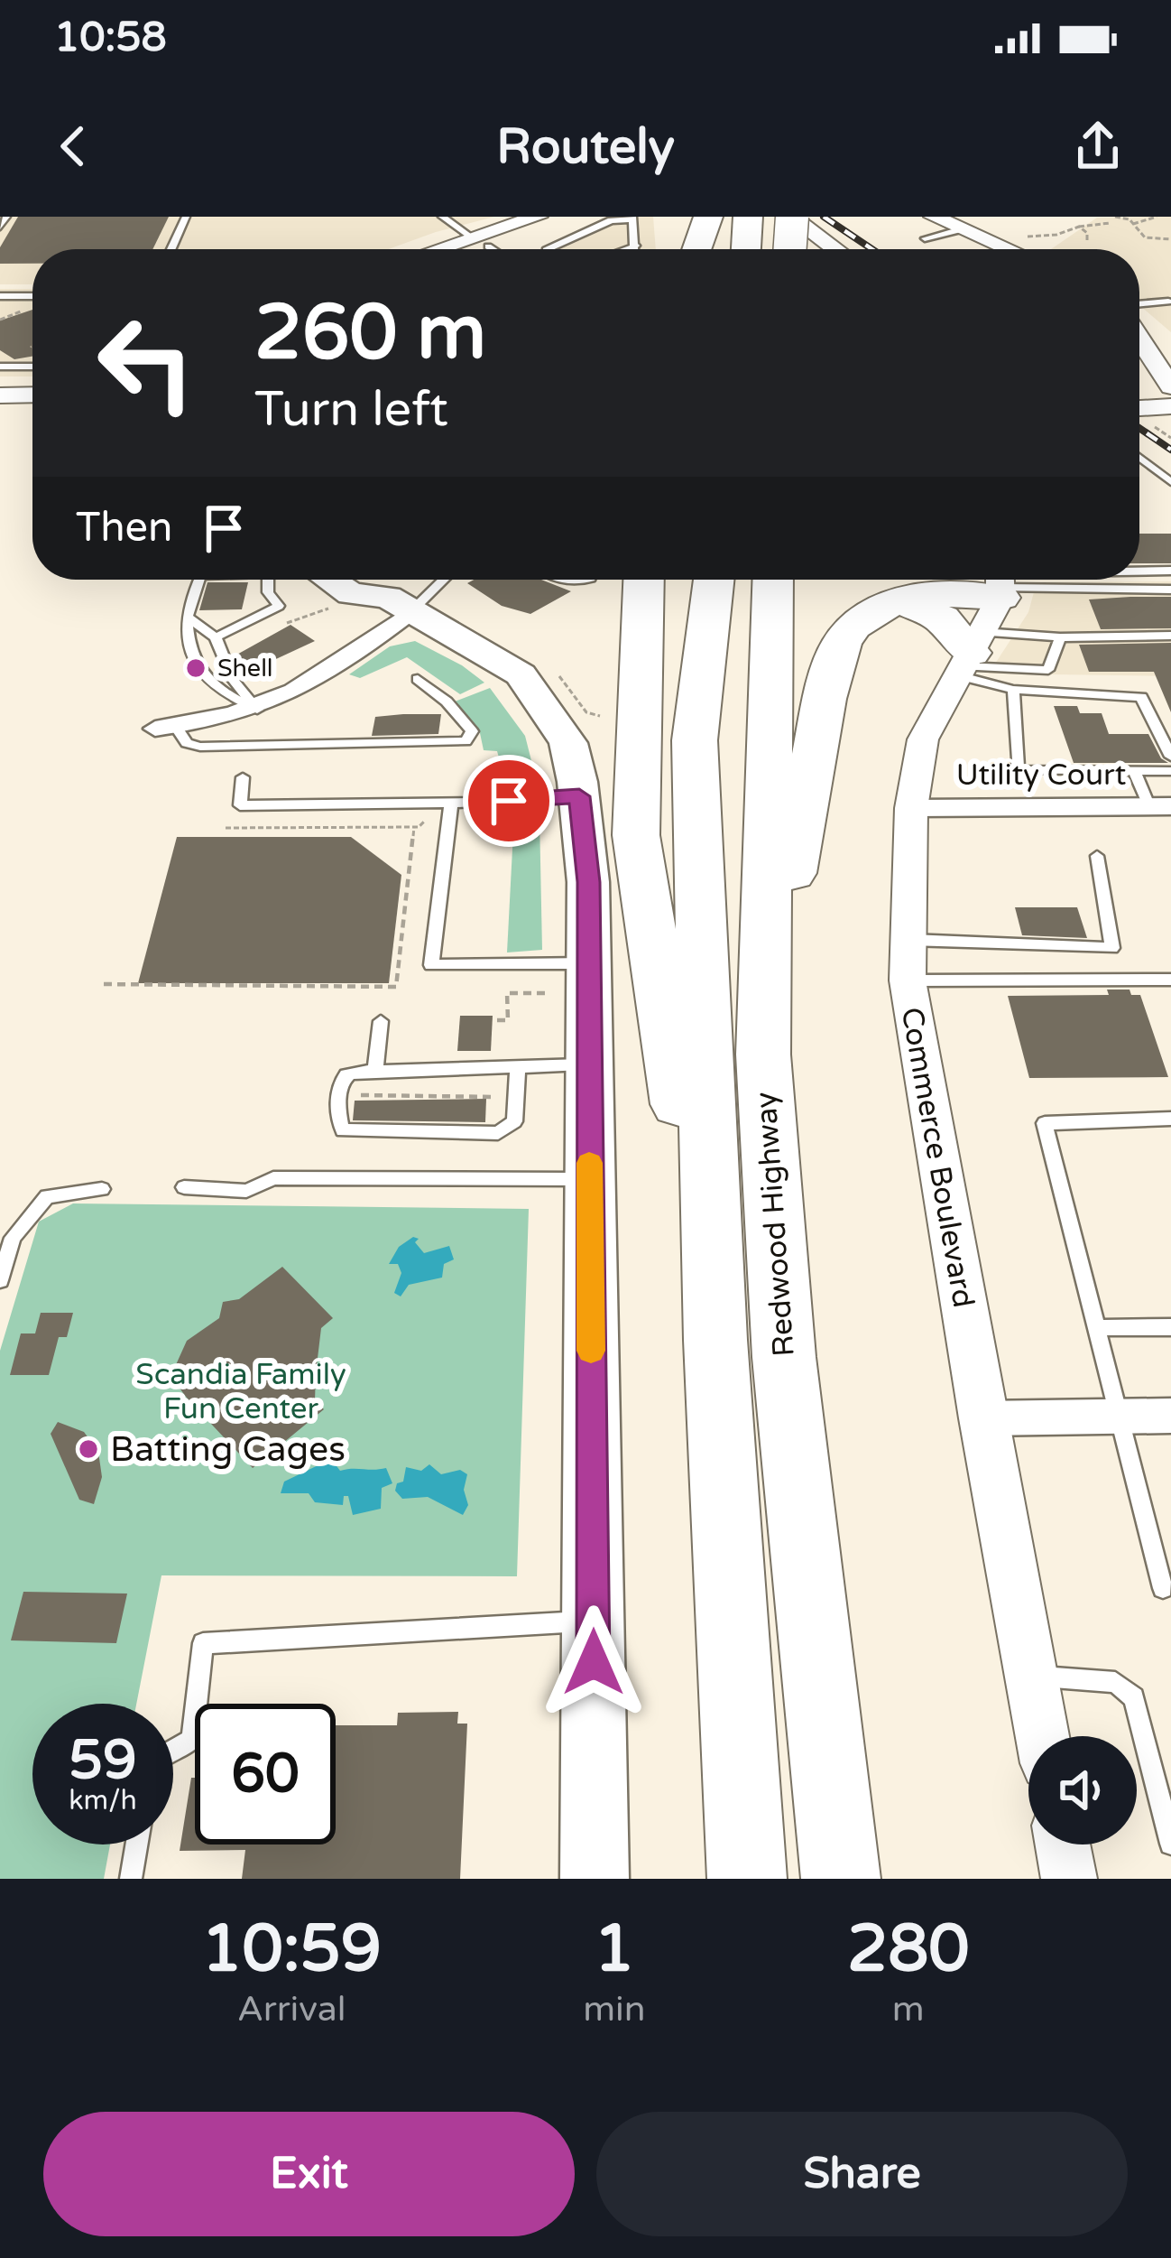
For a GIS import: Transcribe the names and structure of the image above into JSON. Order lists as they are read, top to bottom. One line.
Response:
{"streets":{"highway":["Redwood Highway"],"street":["Utility Court","Commerce Boulevard"]},"crossings":[["Utility Court","Commerce Boulevard"]],"parks":["Scandia Family Fun Center"],"places":["Shell","Batting Cages"],"page":{"status":"10:58","header":"Routely","turn":["260 m","Turn left"],"then":"Then","speed":"59 km/h","limit":"60","eta":["10:59","Arrival","1","min","280","m"],"buttons":["Exit","Share"]}}
